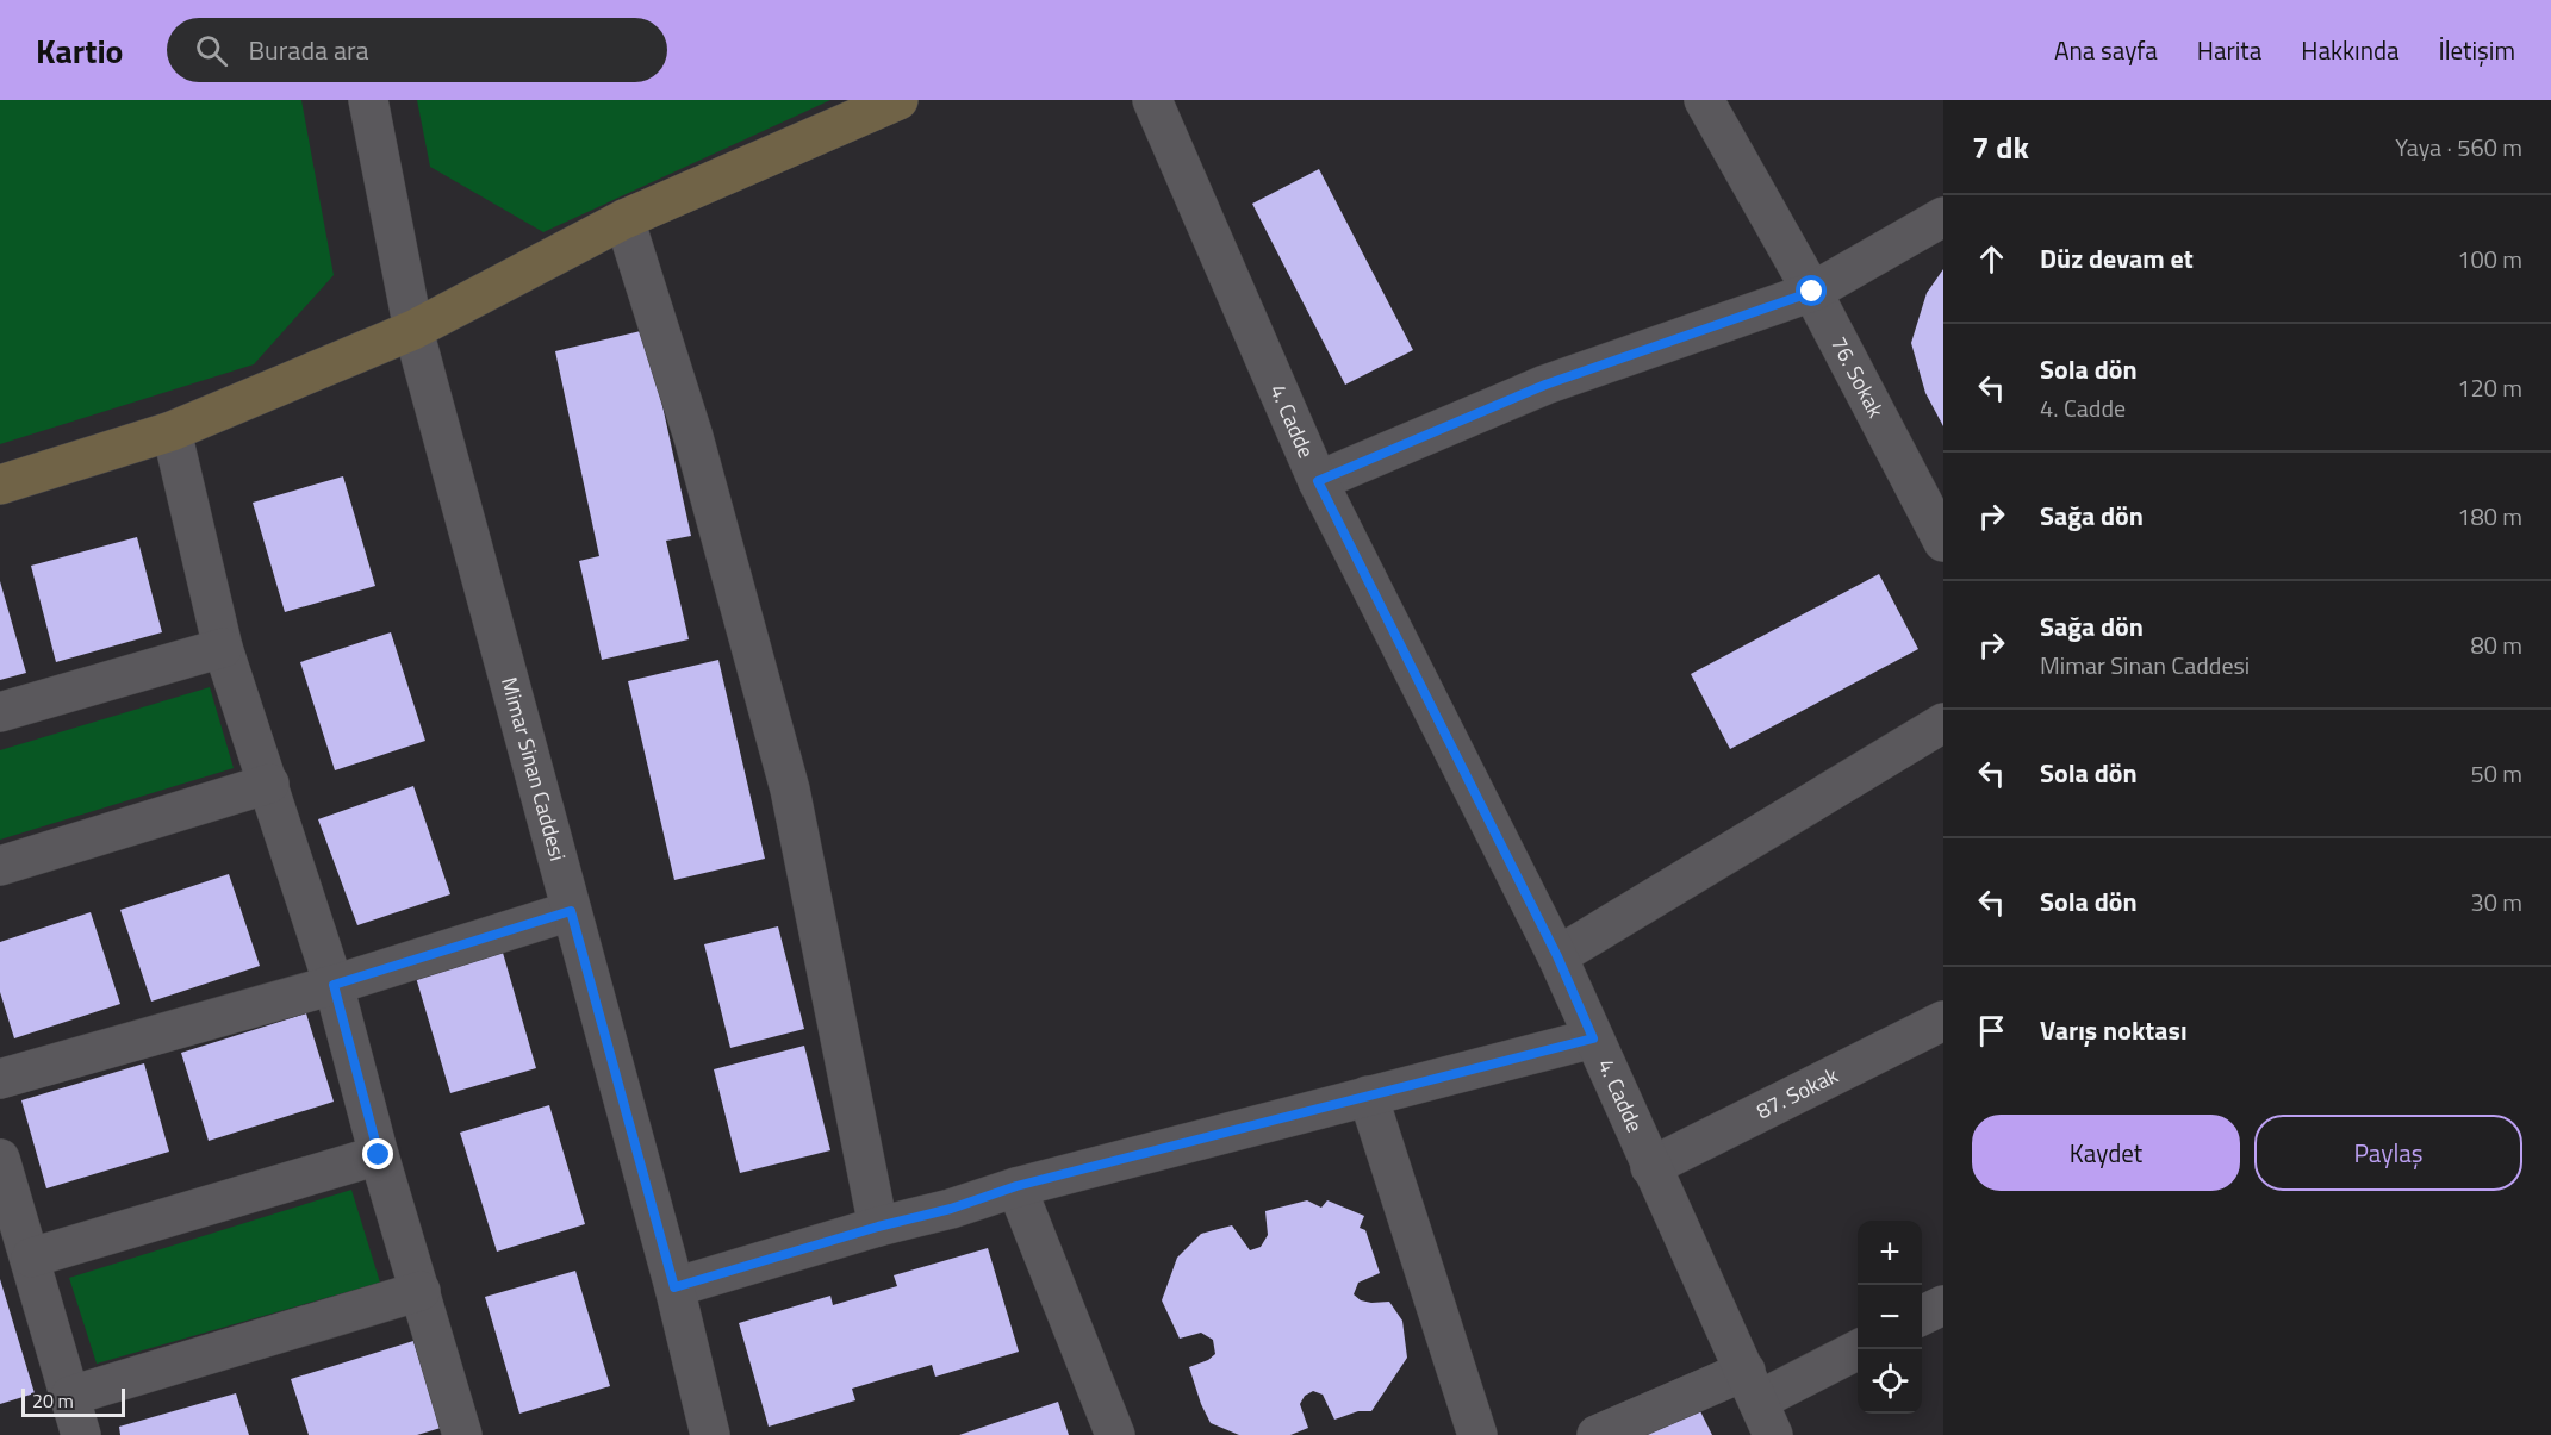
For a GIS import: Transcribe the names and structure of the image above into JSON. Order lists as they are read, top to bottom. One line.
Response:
{"streets":{"street":["76. Sokak","4. Cadde","Mimar Sinan Caddesi","87. Sokak"]},"crossings":[["4. Cadde","87. Sokak"]],"scale_bar":"20 m","page":{"header":"Kartio","search":"Burada ara","nav":["Ana sayfa","Harita","Hakkında","İletişim"],"heading":["7 dk","Yaya · 560 m"],"list":[["Düz devam et","100 m"],["Sola dön","4. Cadde","120 m"],["Sağa dön","180 m"],["Sağa dön","Mimar Sinan Caddesi","80 m"],["Sola dön","50 m"],["Sola dön","30 m"],"Varış noktası"],"buttons":["Kaydet","Paylaş"],"map_buttons":["+","−"],"scale":"20 m"}}
